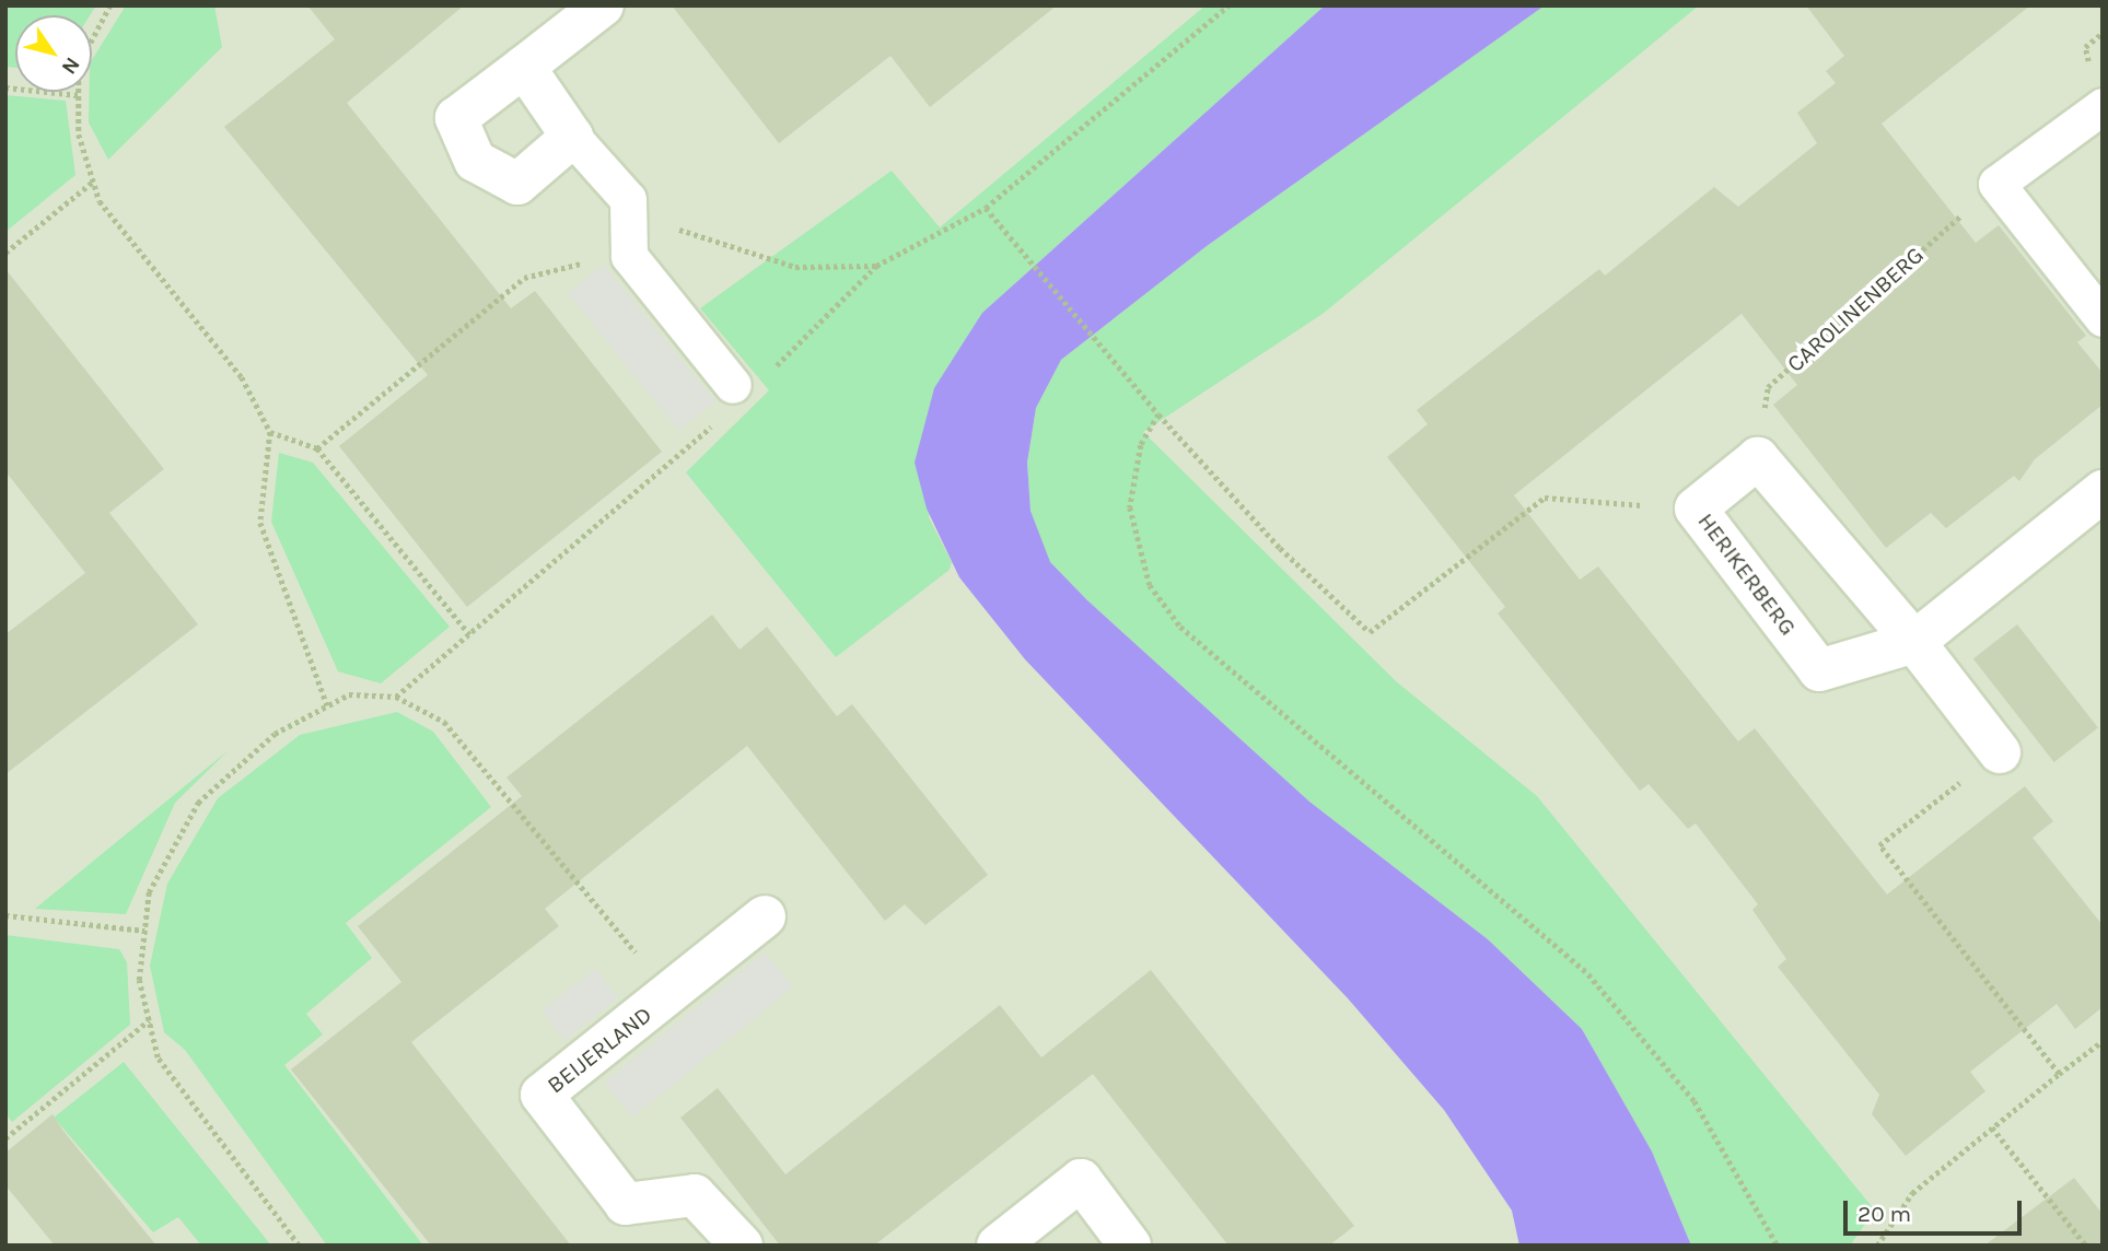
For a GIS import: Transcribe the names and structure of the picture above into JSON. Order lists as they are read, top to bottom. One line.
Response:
{"streets":{"street":["HERIKERBERG","BEIJERLAND"],"path":["CAROLINENBERG"]},"crossings":[["CAROLINENBERG","HERIKERBERG"]],"scale_bar":"20 m","north":"bottom right"}
